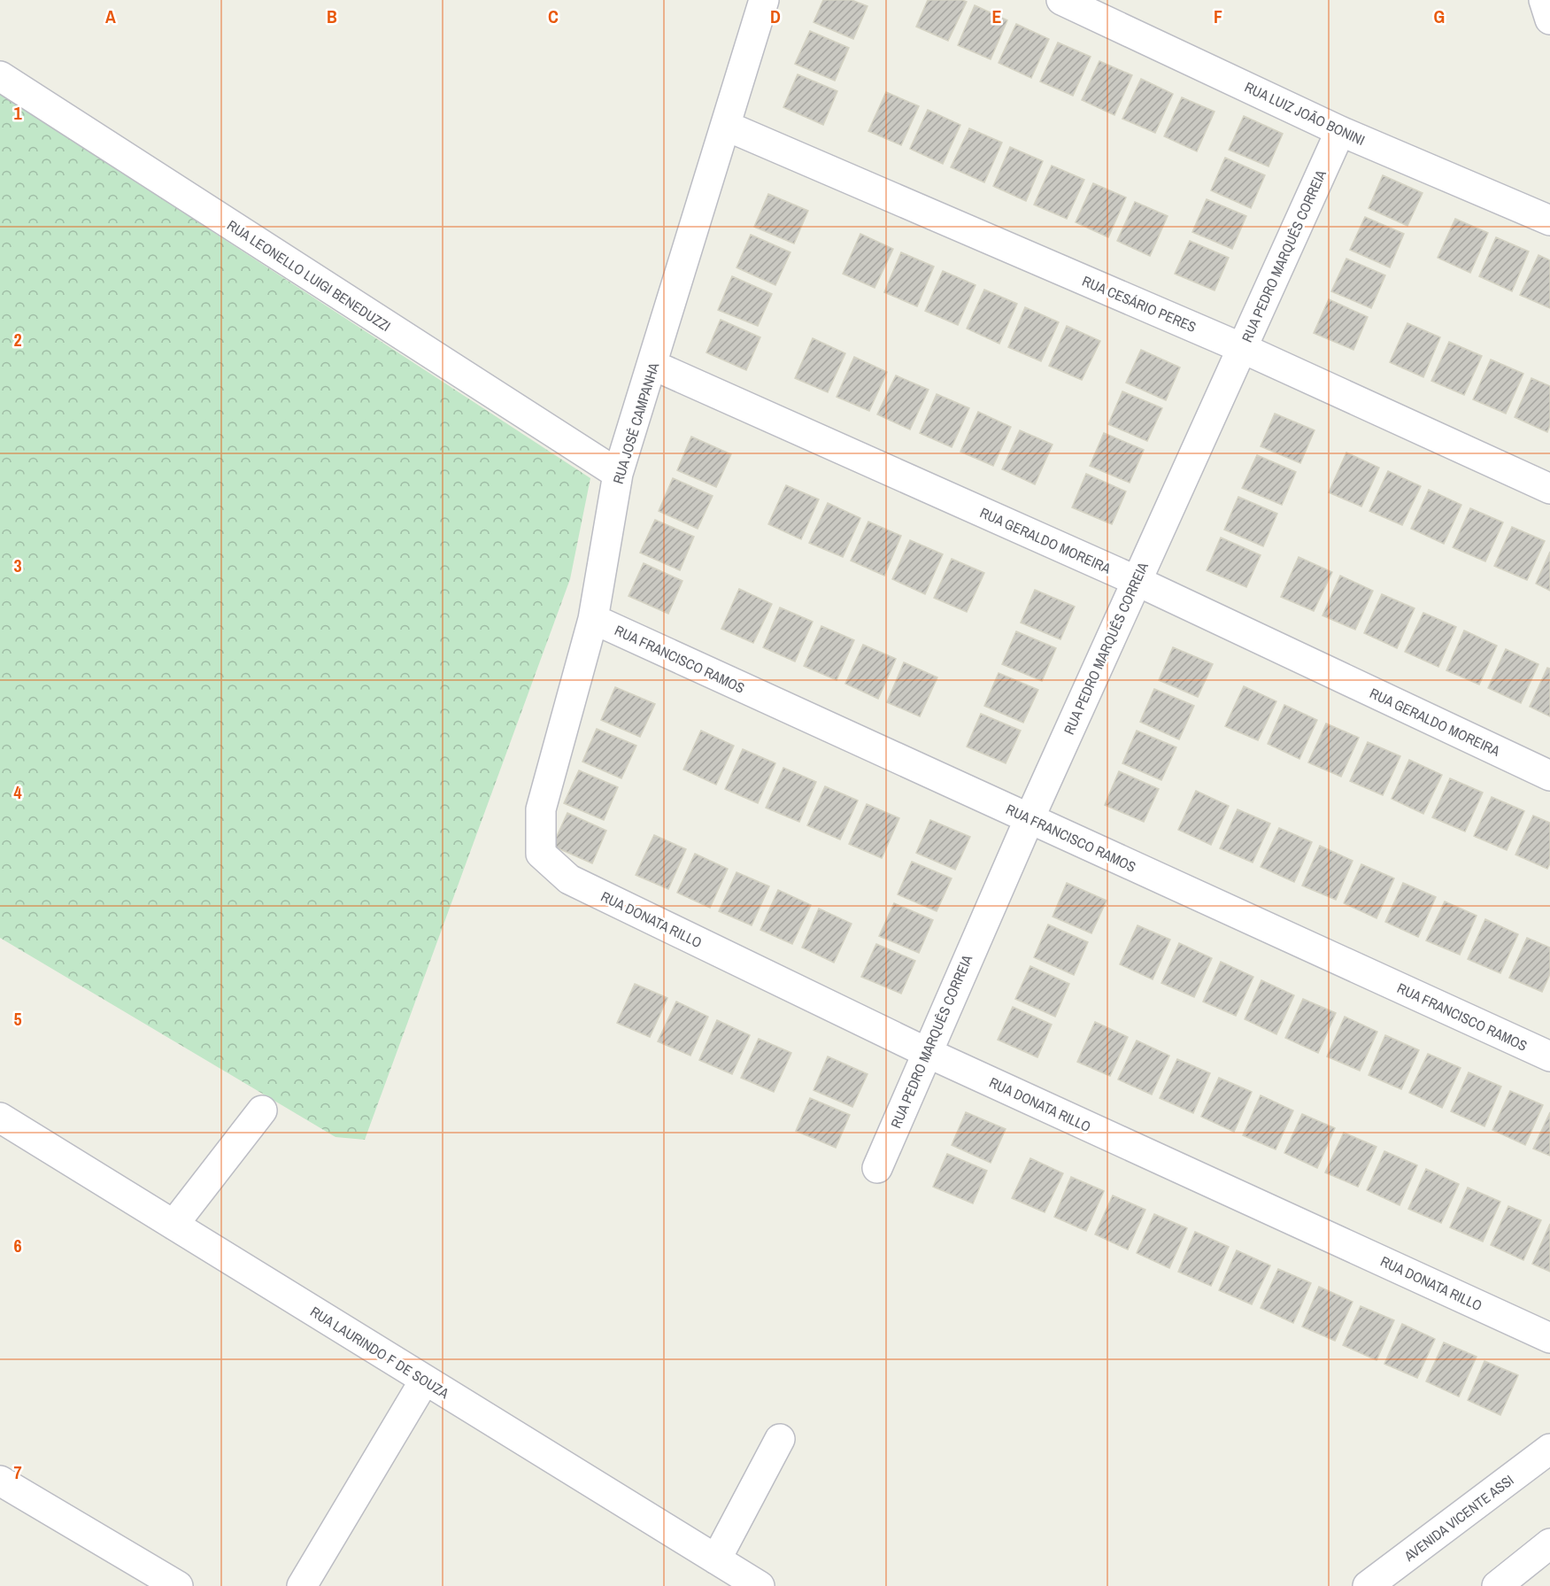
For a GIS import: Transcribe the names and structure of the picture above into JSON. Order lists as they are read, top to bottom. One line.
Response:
{"streets":{"street":["RUA LUIZ JOÃO BONINI","RUA PEDRO MARQUÊS CORREIA","RUA LEONELLO LUIGI BENEDUZZI","RUA CESÁRIO PERES","RUA JOSÉ CAMPANHA","RUA GERALDO MOREIRA","RUA FRANCISCO RAMOS","RUA DONATA RILLO","RUA LAURINDO F DE SOUZA","AVENIDA VICENTE ASSI"]},"crossings":[["RUA LUIZ JOÃO BONINI","RUA PEDRO MARQUÊS CORREIA"],["RUA PEDRO MARQUÊS CORREIA","RUA CESÁRIO PERES"],["RUA PEDRO MARQUÊS CORREIA","RUA GERALDO MOREIRA"],["RUA PEDRO MARQUÊS CORREIA","RUA FRANCISCO RAMOS"],["RUA PEDRO MARQUÊS CORREIA","RUA DONATA RILLO"],["RUA LEONELLO LUIGI BENEDUZZI","RUA JOSÉ CAMPANHA"],["RUA CESÁRIO PERES","RUA JOSÉ CAMPANHA"],["RUA JOSÉ CAMPANHA","RUA GERALDO MOREIRA"],["RUA JOSÉ CAMPANHA","RUA FRANCISCO RAMOS"],["RUA JOSÉ CAMPANHA","RUA DONATA RILLO"]],"grid":{"columns":["A","B","C","D","E","F","G"],"rows":["1","2","3","4","5","6","7"]}}
